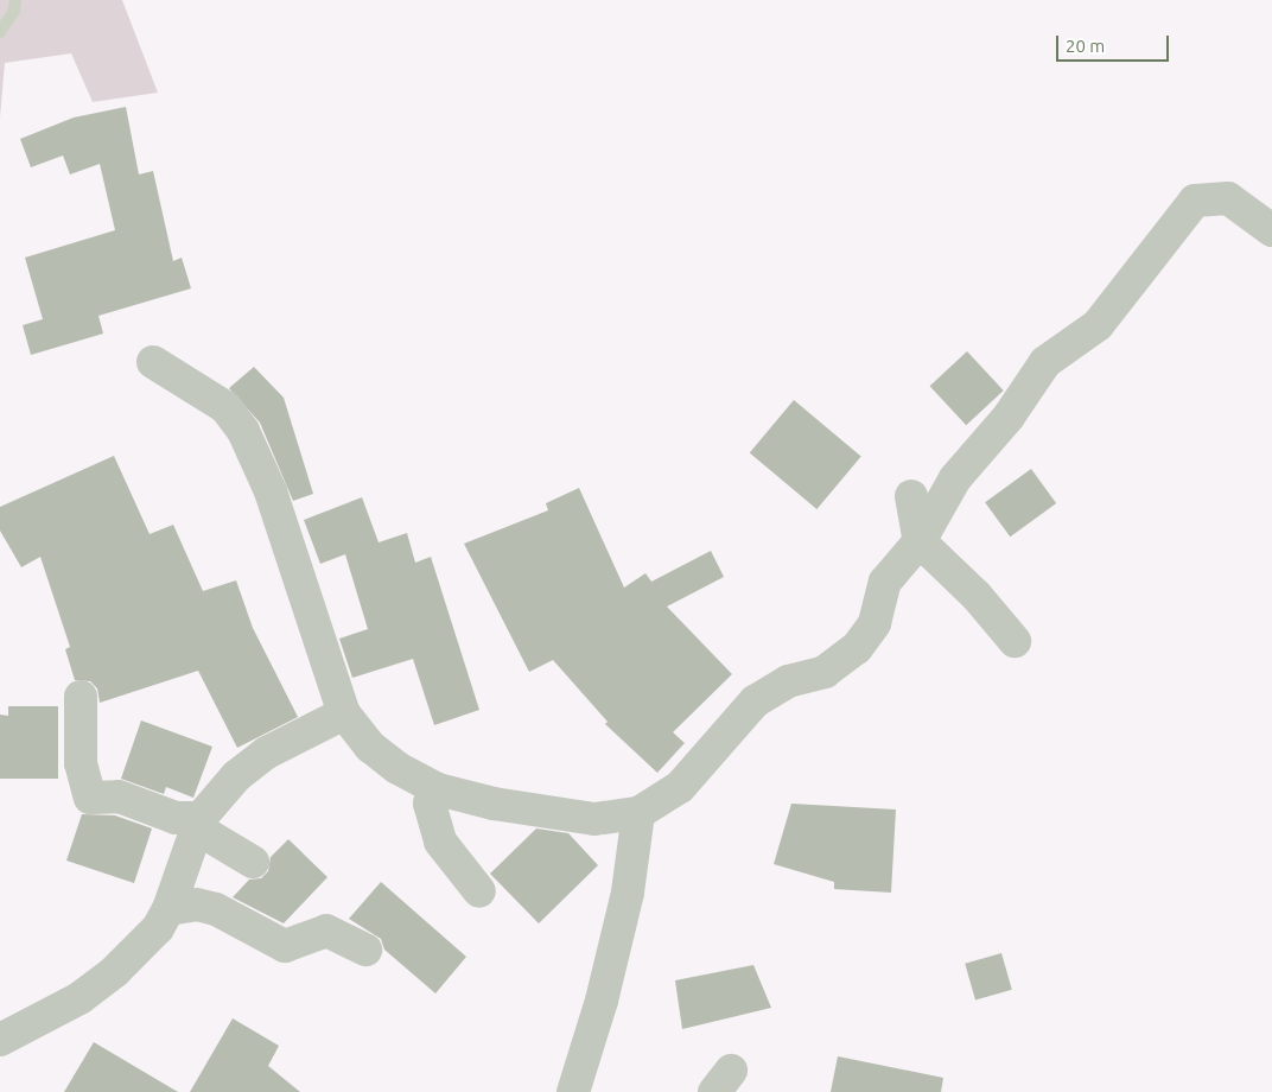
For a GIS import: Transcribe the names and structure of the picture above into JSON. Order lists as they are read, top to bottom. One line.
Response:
{"scale_bar":"20 m"}
